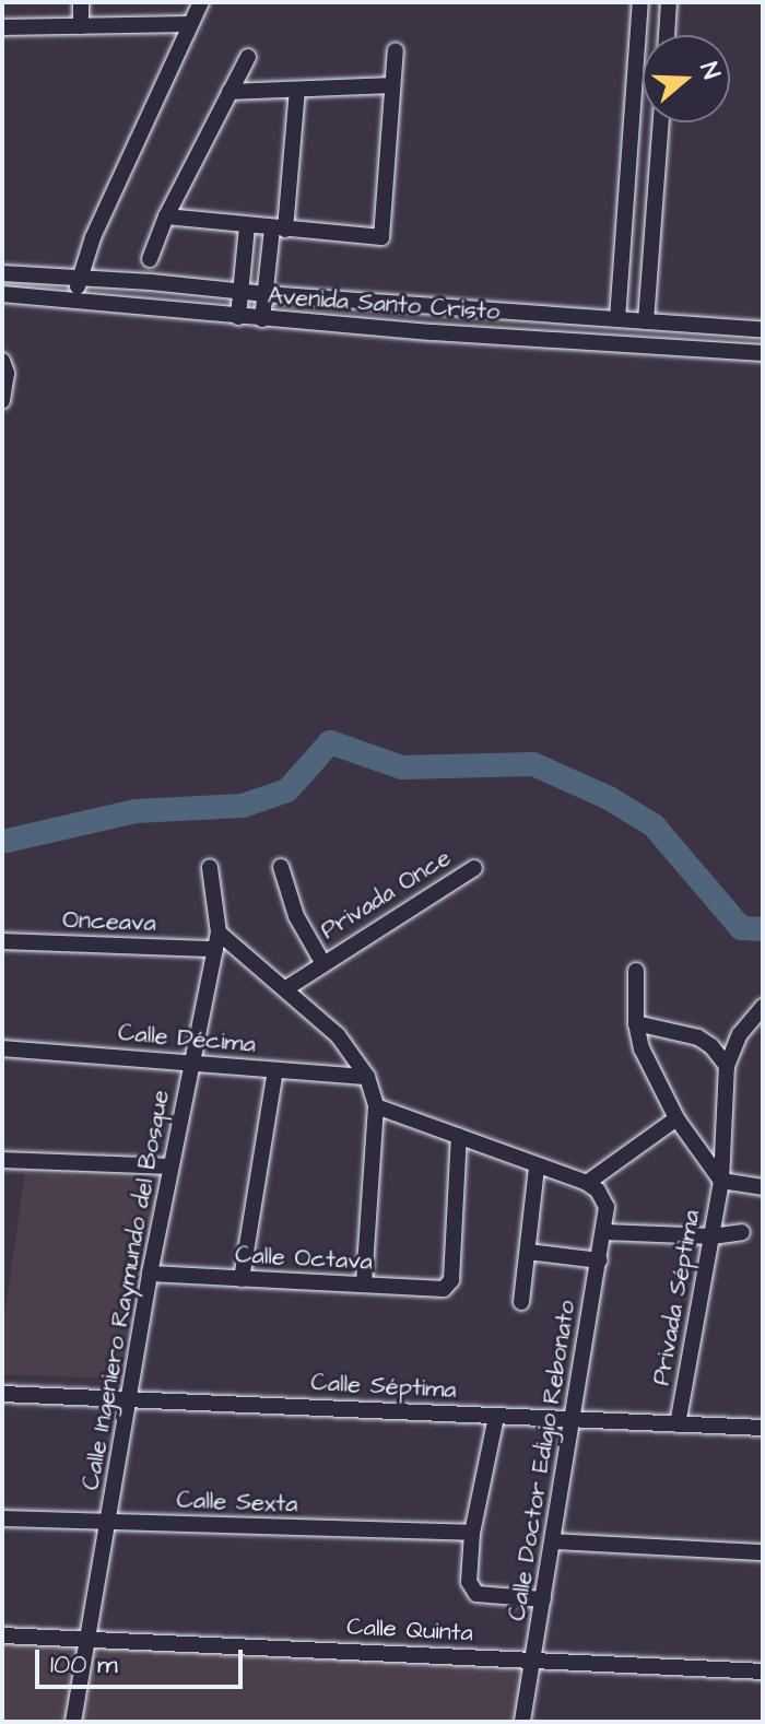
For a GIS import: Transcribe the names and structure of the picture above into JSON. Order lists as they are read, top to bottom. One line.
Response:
{"streets":{"street":["Avenida Santo Cristo","Privada Once","Onceava","Calle Décima","Calle Octava","Calle Ingeniero Raymundo del Bosque","Privada Séptima","Calle Séptima","Calle Doctor Edigio Rebonato","Calle Sexta","Calle Quinta"]},"crossings":[["Onceava","Calle Ingeniero Raymundo del Bosque"],["Calle Décima","Calle Ingeniero Raymundo del Bosque"],["Calle Octava","Calle Ingeniero Raymundo del Bosque"],["Calle Ingeniero Raymundo del Bosque","Calle Séptima"],["Calle Ingeniero Raymundo del Bosque","Calle Sexta"],["Calle Ingeniero Raymundo del Bosque","Calle Quinta"],["Privada Séptima","Calle Séptima"],["Calle Séptima","Calle Doctor Edigio Rebonato"],["Calle Doctor Edigio Rebonato","Calle Quinta"]],"scale_bar":"100 m","north":"right"}
